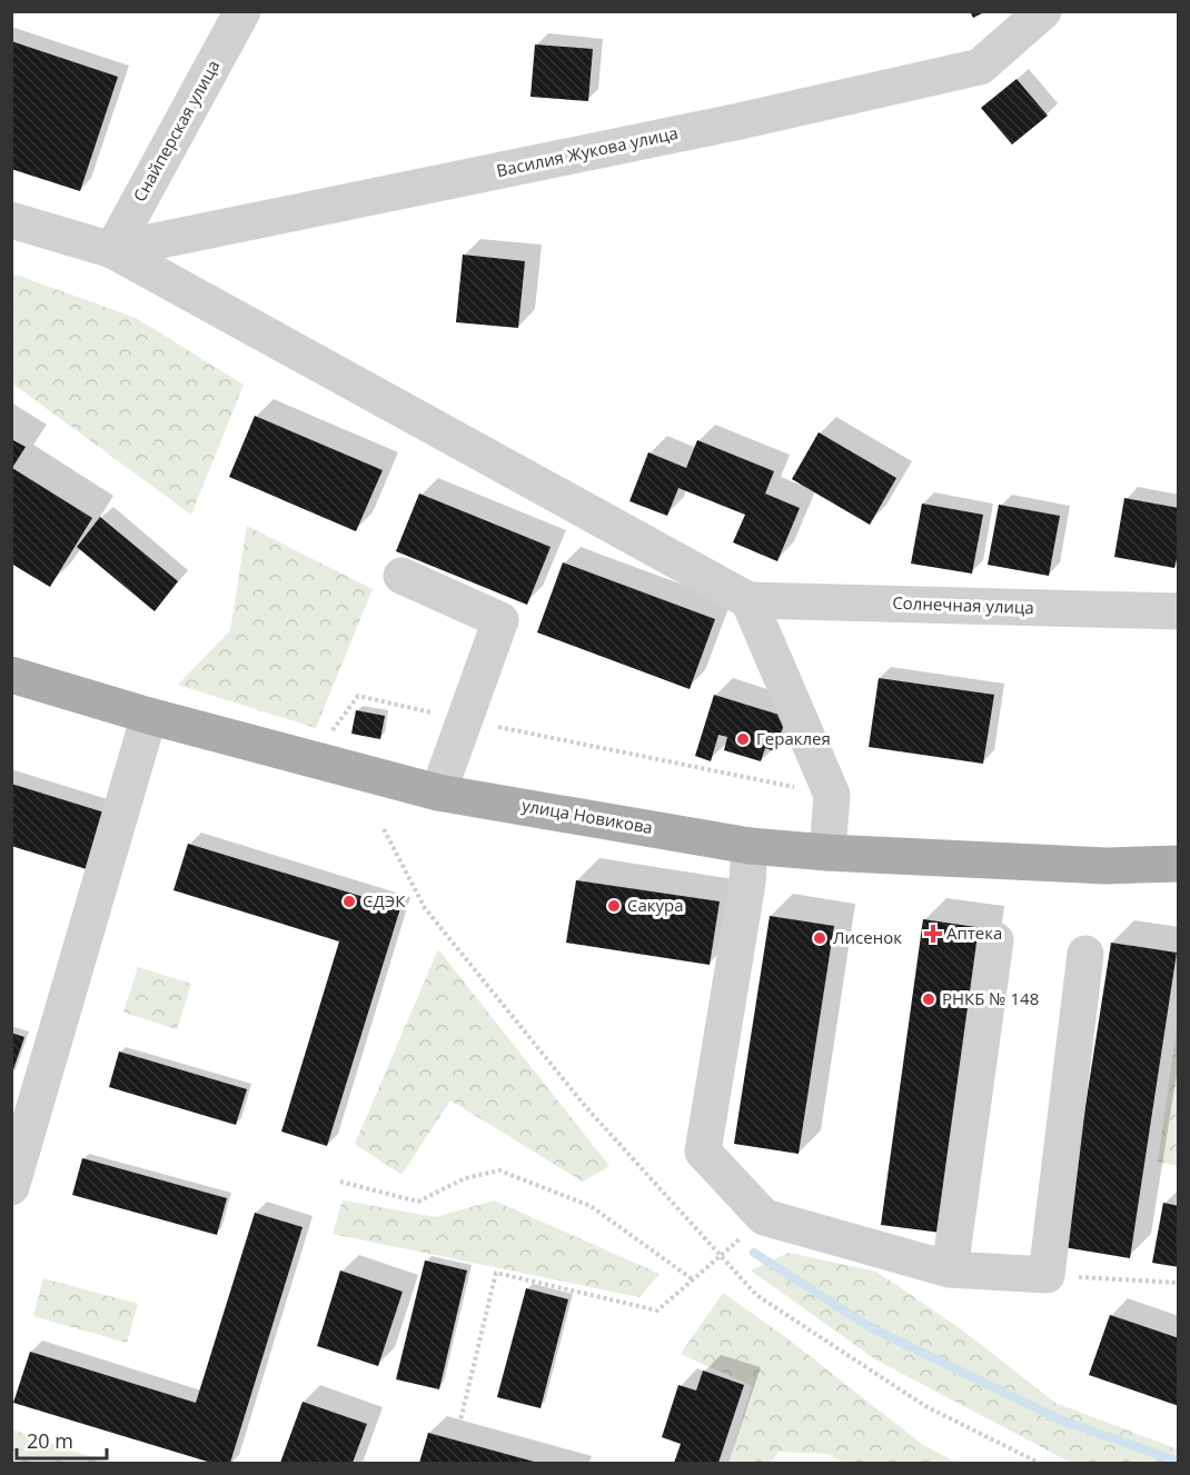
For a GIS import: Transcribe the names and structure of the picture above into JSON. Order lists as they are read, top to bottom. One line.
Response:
{"streets":{"main road":["улица Новикова"],"street":["Снайперская улица","Василия Жукова улица","Солнечная улица"]},"crossings":[["Снайперская улица","Василия Жукова улица"]],"places":{"other":["Гераклея","СДЭК","Сакура","Лисенок","РНКБ № 148"],"health":["Аптека"]},"scale_bar":"20 m"}
